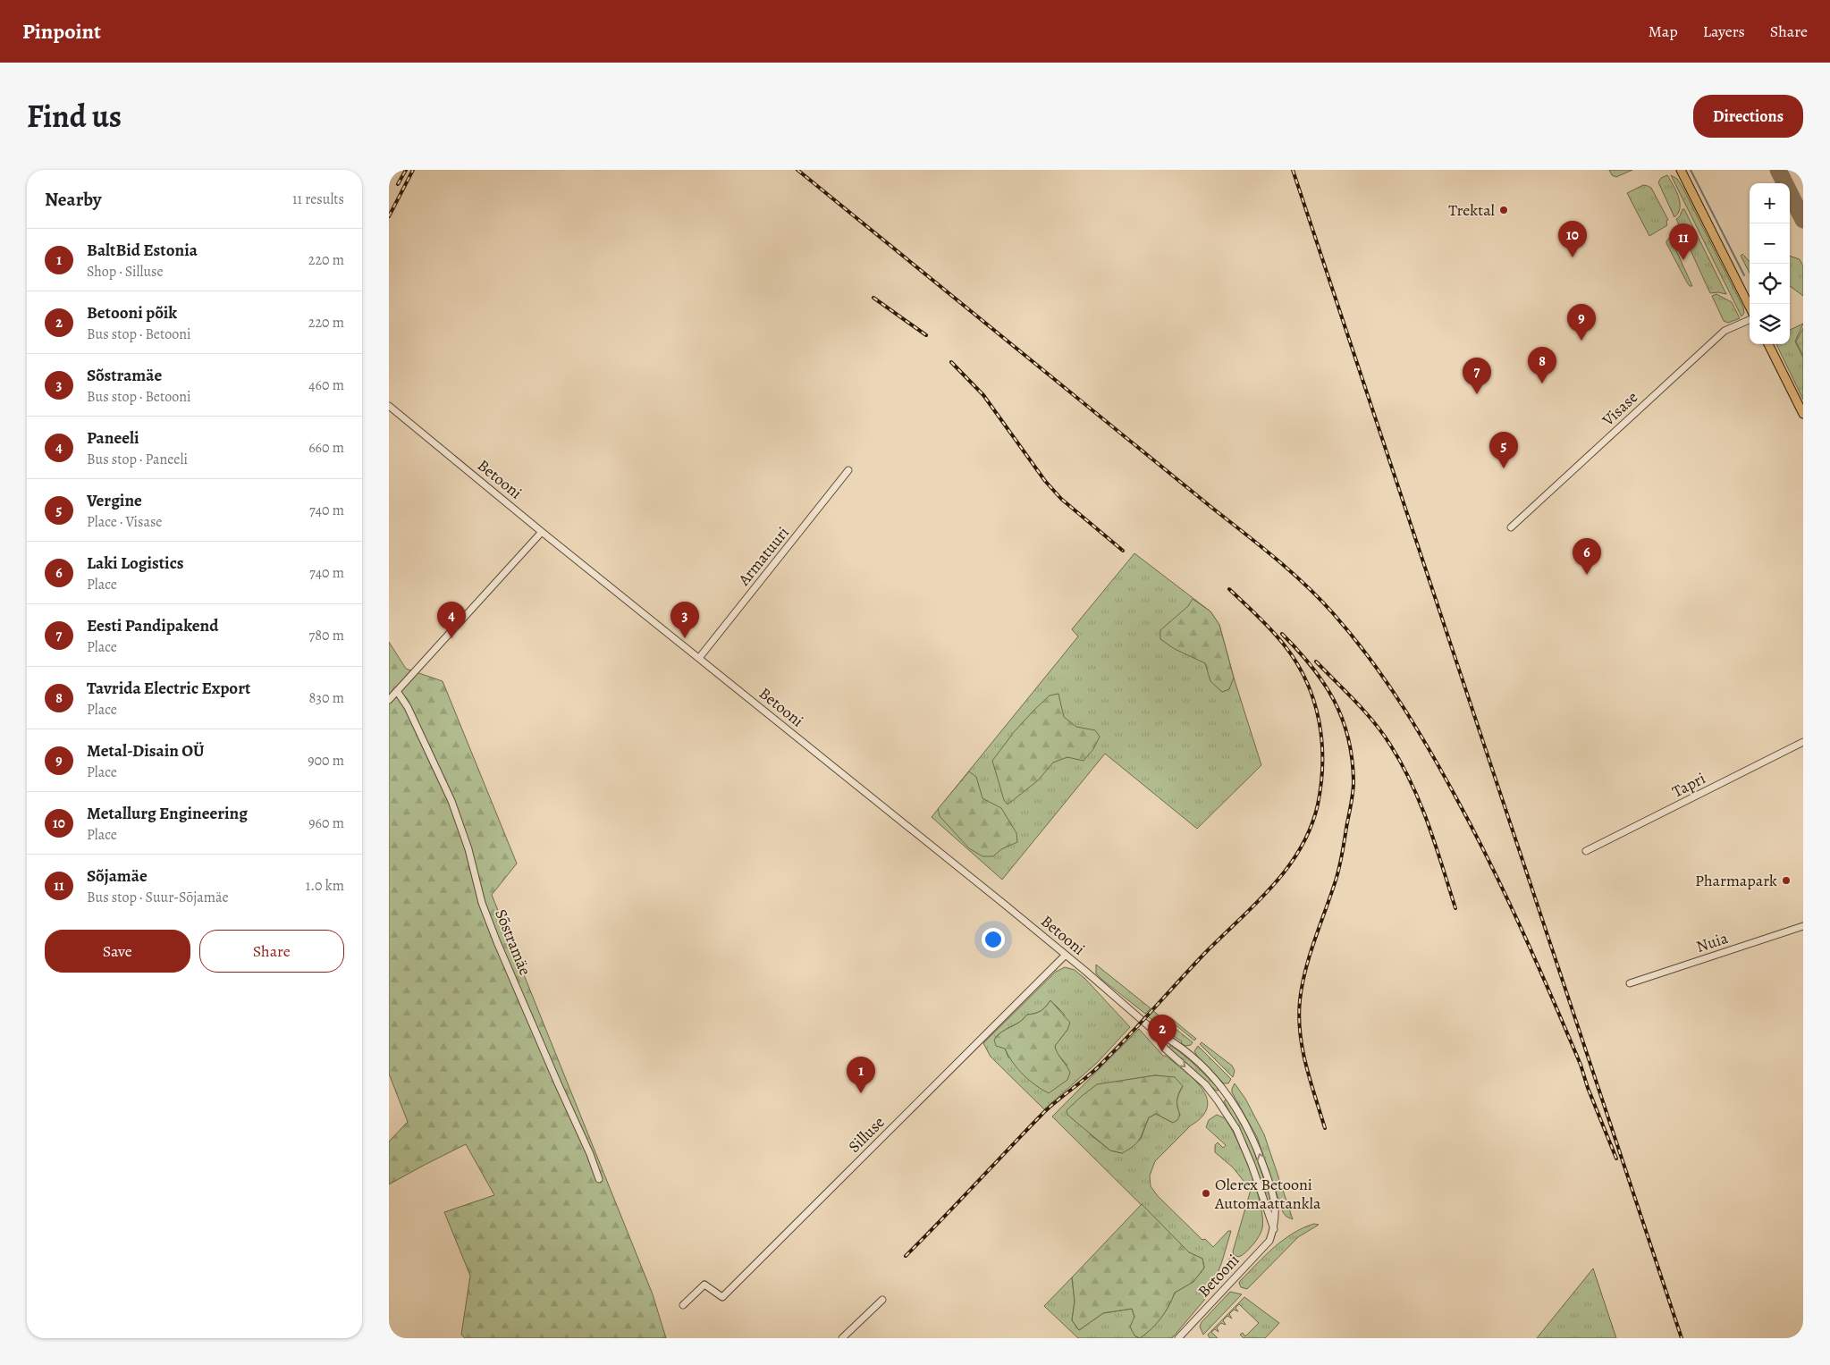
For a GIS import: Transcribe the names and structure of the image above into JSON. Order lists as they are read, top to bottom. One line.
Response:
{"streets":{"street":["Visase","Betooni","Armatuuri","Tapri","Sõstramäe","Nuia","Silluse"]},"crossings":[["Betooni","Armatuuri"],["Betooni","Silluse"]],"places":["Trektal","Pharmapark","Olerex Betooni Automaattankla"],"page":{"header":"Pinpoint","nav":["Map","Layers","Share"],"title":"Find us","buttons":["Directions",["Save","Share"]],"heading":["Nearby","11 results"],"map_buttons":["+","−"],"pins":["10","11","9","8","7","5","6","3","4","2","1"],"list":[{"mark":"1","name":"BaltBid Estonia","note":"Shop · Silluse","value":"220 m"},{"mark":"2","name":"Betooni põik","note":"Bus stop · Betooni","value":"220 m"},{"mark":"3","name":"Sõstramäe","note":"Bus stop · Betooni","value":"460 m"},{"mark":"4","name":"Paneeli","note":"Bus stop · Paneeli","value":"660 m"},{"mark":"5","name":"Vergine","note":"Place · Visase","value":"740 m"},{"mark":"6","name":"Laki Logistics","note":"Place","value":"740 m"},{"mark":"7","name":"Eesti Pandipakend","note":"Place","value":"780 m"},{"mark":"8","name":"Tavrida Electric Export","note":"Place","value":"830 m"},{"mark":"9","name":"Metal-Disain OÜ","note":"Place","value":"900 m"},{"mark":"10","name":"Metallurg Engineering","note":"Place","value":"960 m"},{"mark":"11","name":"Sõjamäe","note":"Bus stop · Suur-Sõjamäe","value":"1.0 km"}]}}
